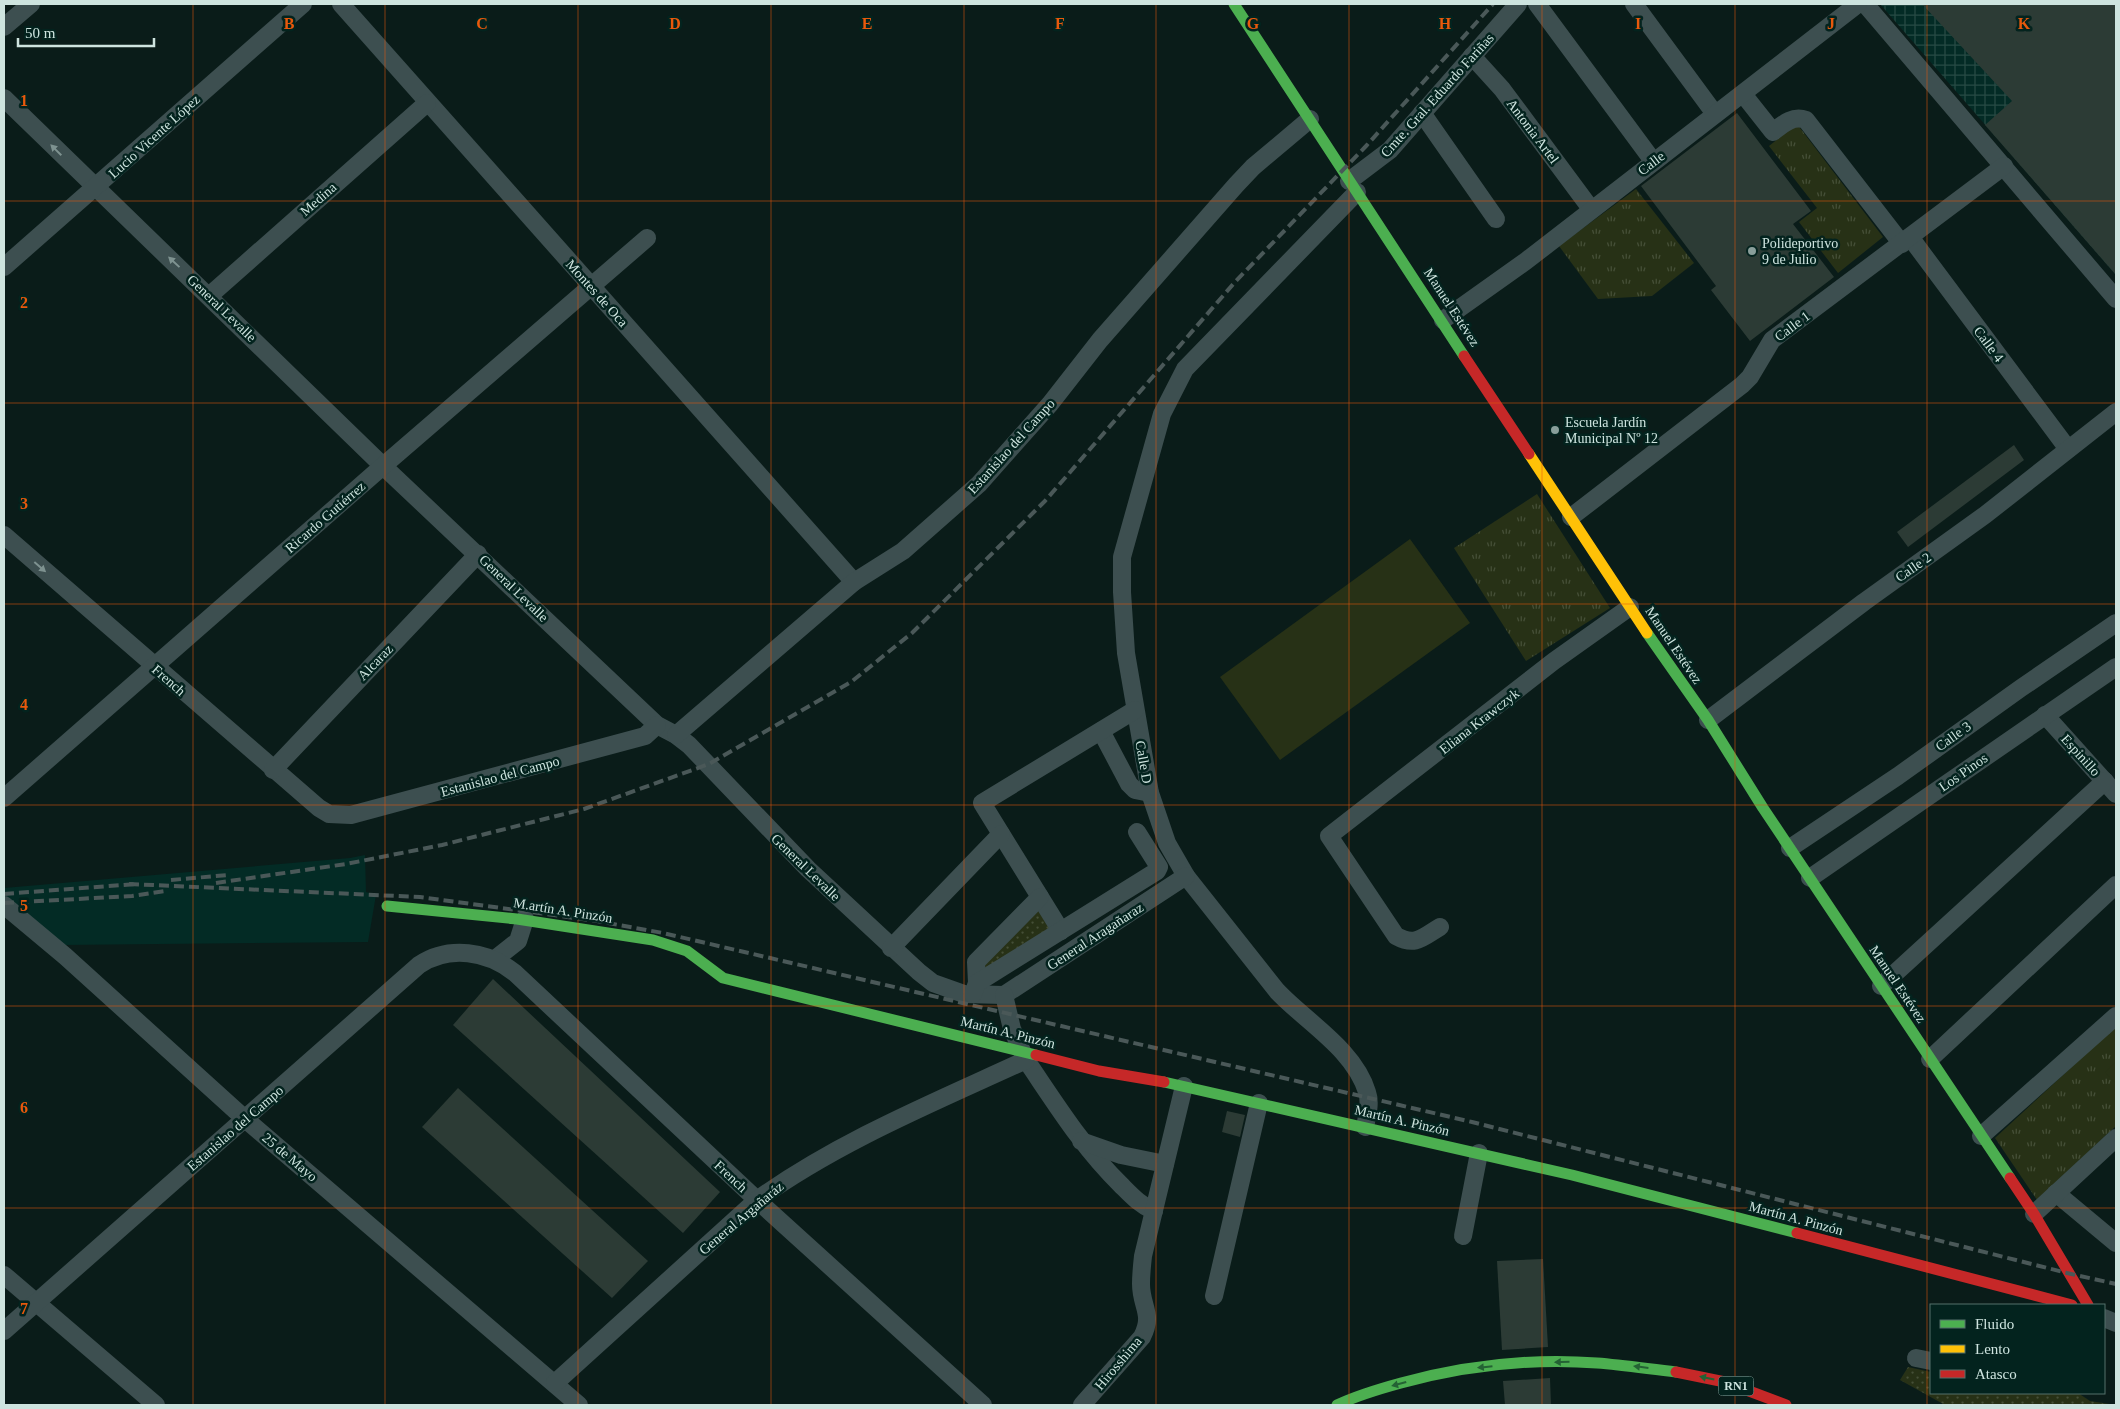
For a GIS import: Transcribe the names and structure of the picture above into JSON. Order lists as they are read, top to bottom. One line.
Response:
{"streets":{"main road":["Manuel Estévez","M.artín A. Pinzón","Martín A. Pinzón","RN1"],"street":["Cmte. Gral. Eduardo Fariñas","Antonia Artel","Lucio Vicente López","Calle","Medina","Montes de Oca","General Levalle","Calle 1","Calle 4","Estanislao del Campo","Ricardo Gutiérrez","Calle 2","Alcaraz","French","Eliana Krawczyk","Calle 3","Espinillo","Calle D","Los Pinos","General Aragañaraz","25 de Mayo","General Argañaráz","Hirosshima"]},"crossings":[["Cmte. Gral. Eduardo Fariñas","Antonia Artel"],["Cmte. Gral. Eduardo Fariñas","Manuel Estévez"],["Cmte. Gral. Eduardo Fariñas","Calle D"],["Antonia Artel","Calle"],["Lucio Vicente López","General Levalle"],["Calle","Manuel Estévez"],["Calle","Calle 4"],["Medina","Montes de Oca"],["Medina","General Levalle"],["Montes de Oca","Estanislao del Campo"],["Montes de Oca","Ricardo Gutiérrez"],["Manuel Estévez","Calle 1"],["Manuel Estévez","Estanislao del Campo"],["Manuel Estévez","Calle 2"],["Manuel Estévez","Eliana Krawczyk"],["Manuel Estévez","Calle 3"],["Manuel Estévez","Los Pinos"],["General Levalle","Estanislao del Campo"],["General Levalle","Ricardo Gutiérrez"],["General Levalle","Alcaraz"],["General Levalle","General Aragañaraz"],["Calle 1","Calle 4"],["Calle 4","Calle 2"],["Estanislao del Campo","French"],["Estanislao del Campo","25 de Mayo"],["Ricardo Gutiérrez","French"],["Alcaraz","French"],["French","General Argañaráz"],["Espinillo","Los Pinos"],["Calle D","General Aragañaraz"],["Calle D","Martín A. Pinzón"],["M.artín A. Pinzón","Martín A. Pinzón"],["Martín A. Pinzón","General Argañaráz"],["25 de Mayo","General Argañaráz"]],"places":["Polideportivo 9 de Julio","Escuela Jardín Municipal Nº 12"],"legend":["Fluido","Lento","Atasco"],"scale_bar":"50 m","grid":{"columns":["B","C","D","E","F","G","H","I","J","K"],"rows":["1","2","3","4","5","6","7"]}}
